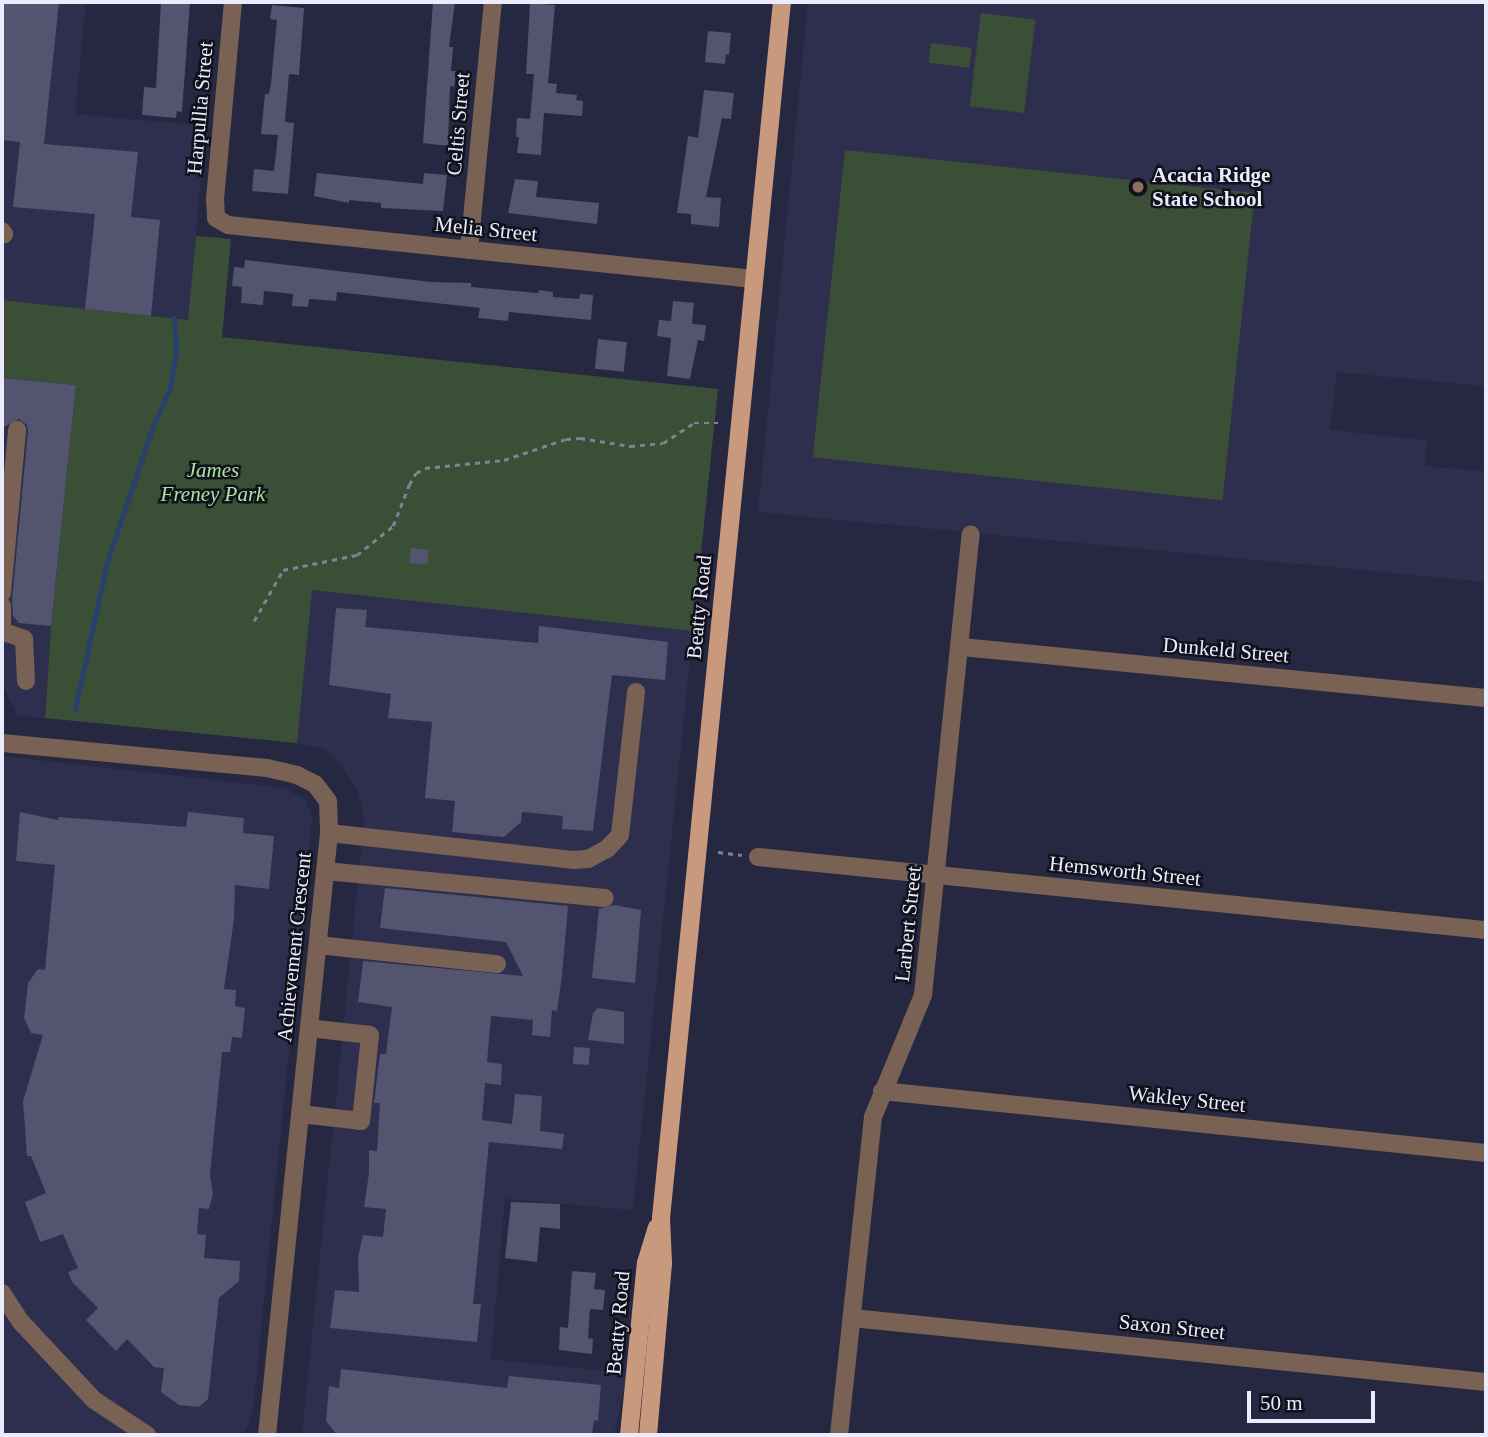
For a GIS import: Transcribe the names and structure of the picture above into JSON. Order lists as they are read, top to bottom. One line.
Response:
{"streets":{"main road":["Beatty Road"],"street":["Harpullia Street","Celtis Street","Melia Street","Dunkeld Street","Hemsworth Street","Larbert Street","Achievement Crescent","Wakley Street","Saxon Street"]},"crossings":[["Harpullia Street","Melia Street"],["Celtis Street","Melia Street"],["Melia Street","Beatty Road"],["Dunkeld Street","Larbert Street"],["Hemsworth Street","Larbert Street"],["Larbert Street","Wakley Street"],["Larbert Street","Saxon Street"]],"parks":["James Freney Park"],"places":["Acacia Ridge State School"],"scale_bar":"50 m"}
